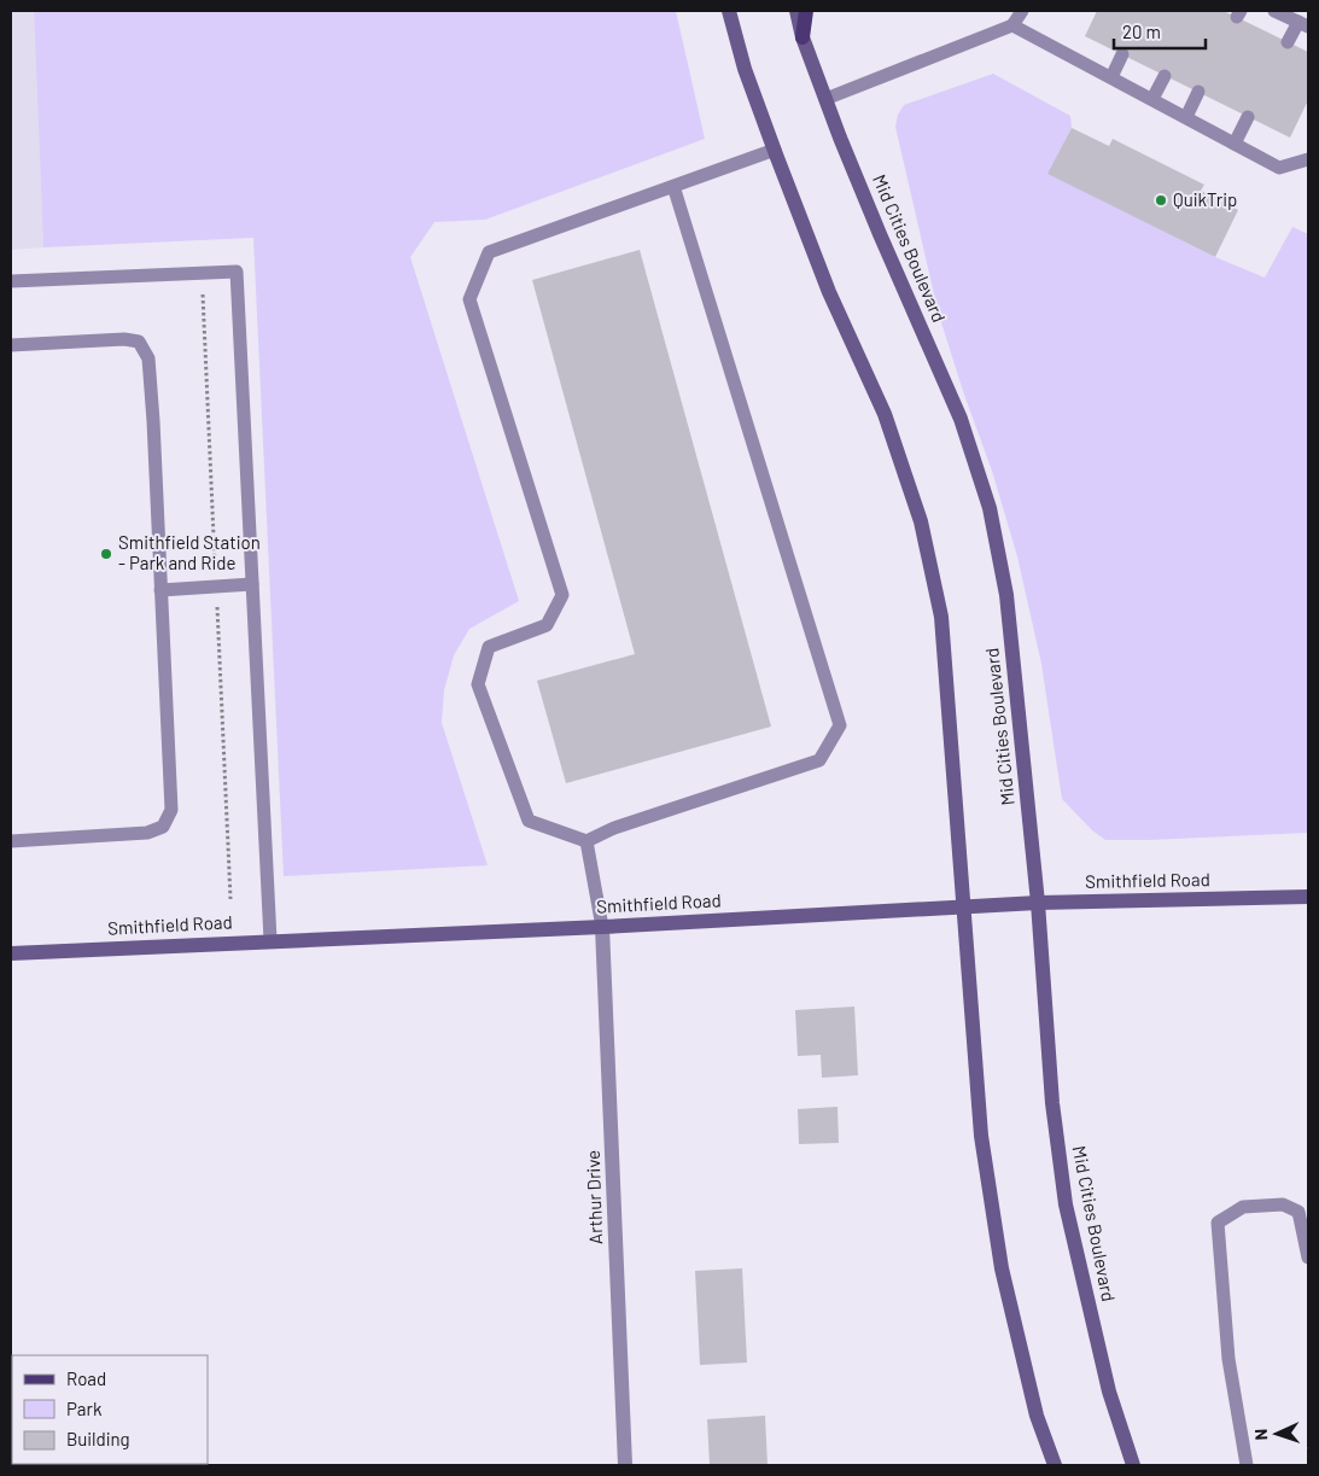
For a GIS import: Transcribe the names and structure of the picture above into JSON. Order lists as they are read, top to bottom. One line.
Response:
{"streets":{"main road":["Mid Cities Boulevard","Smithfield Road"],"street":["Arthur Drive"]},"crossings":[["Mid Cities Boulevard","Smithfield Road"],["Smithfield Road","Arthur Drive"]],"places":["QuikTrip","Smithfield Station - Park and Ride"],"legend":["Road","Park","Building"],"scale_bar":"20 m","north":"left"}
